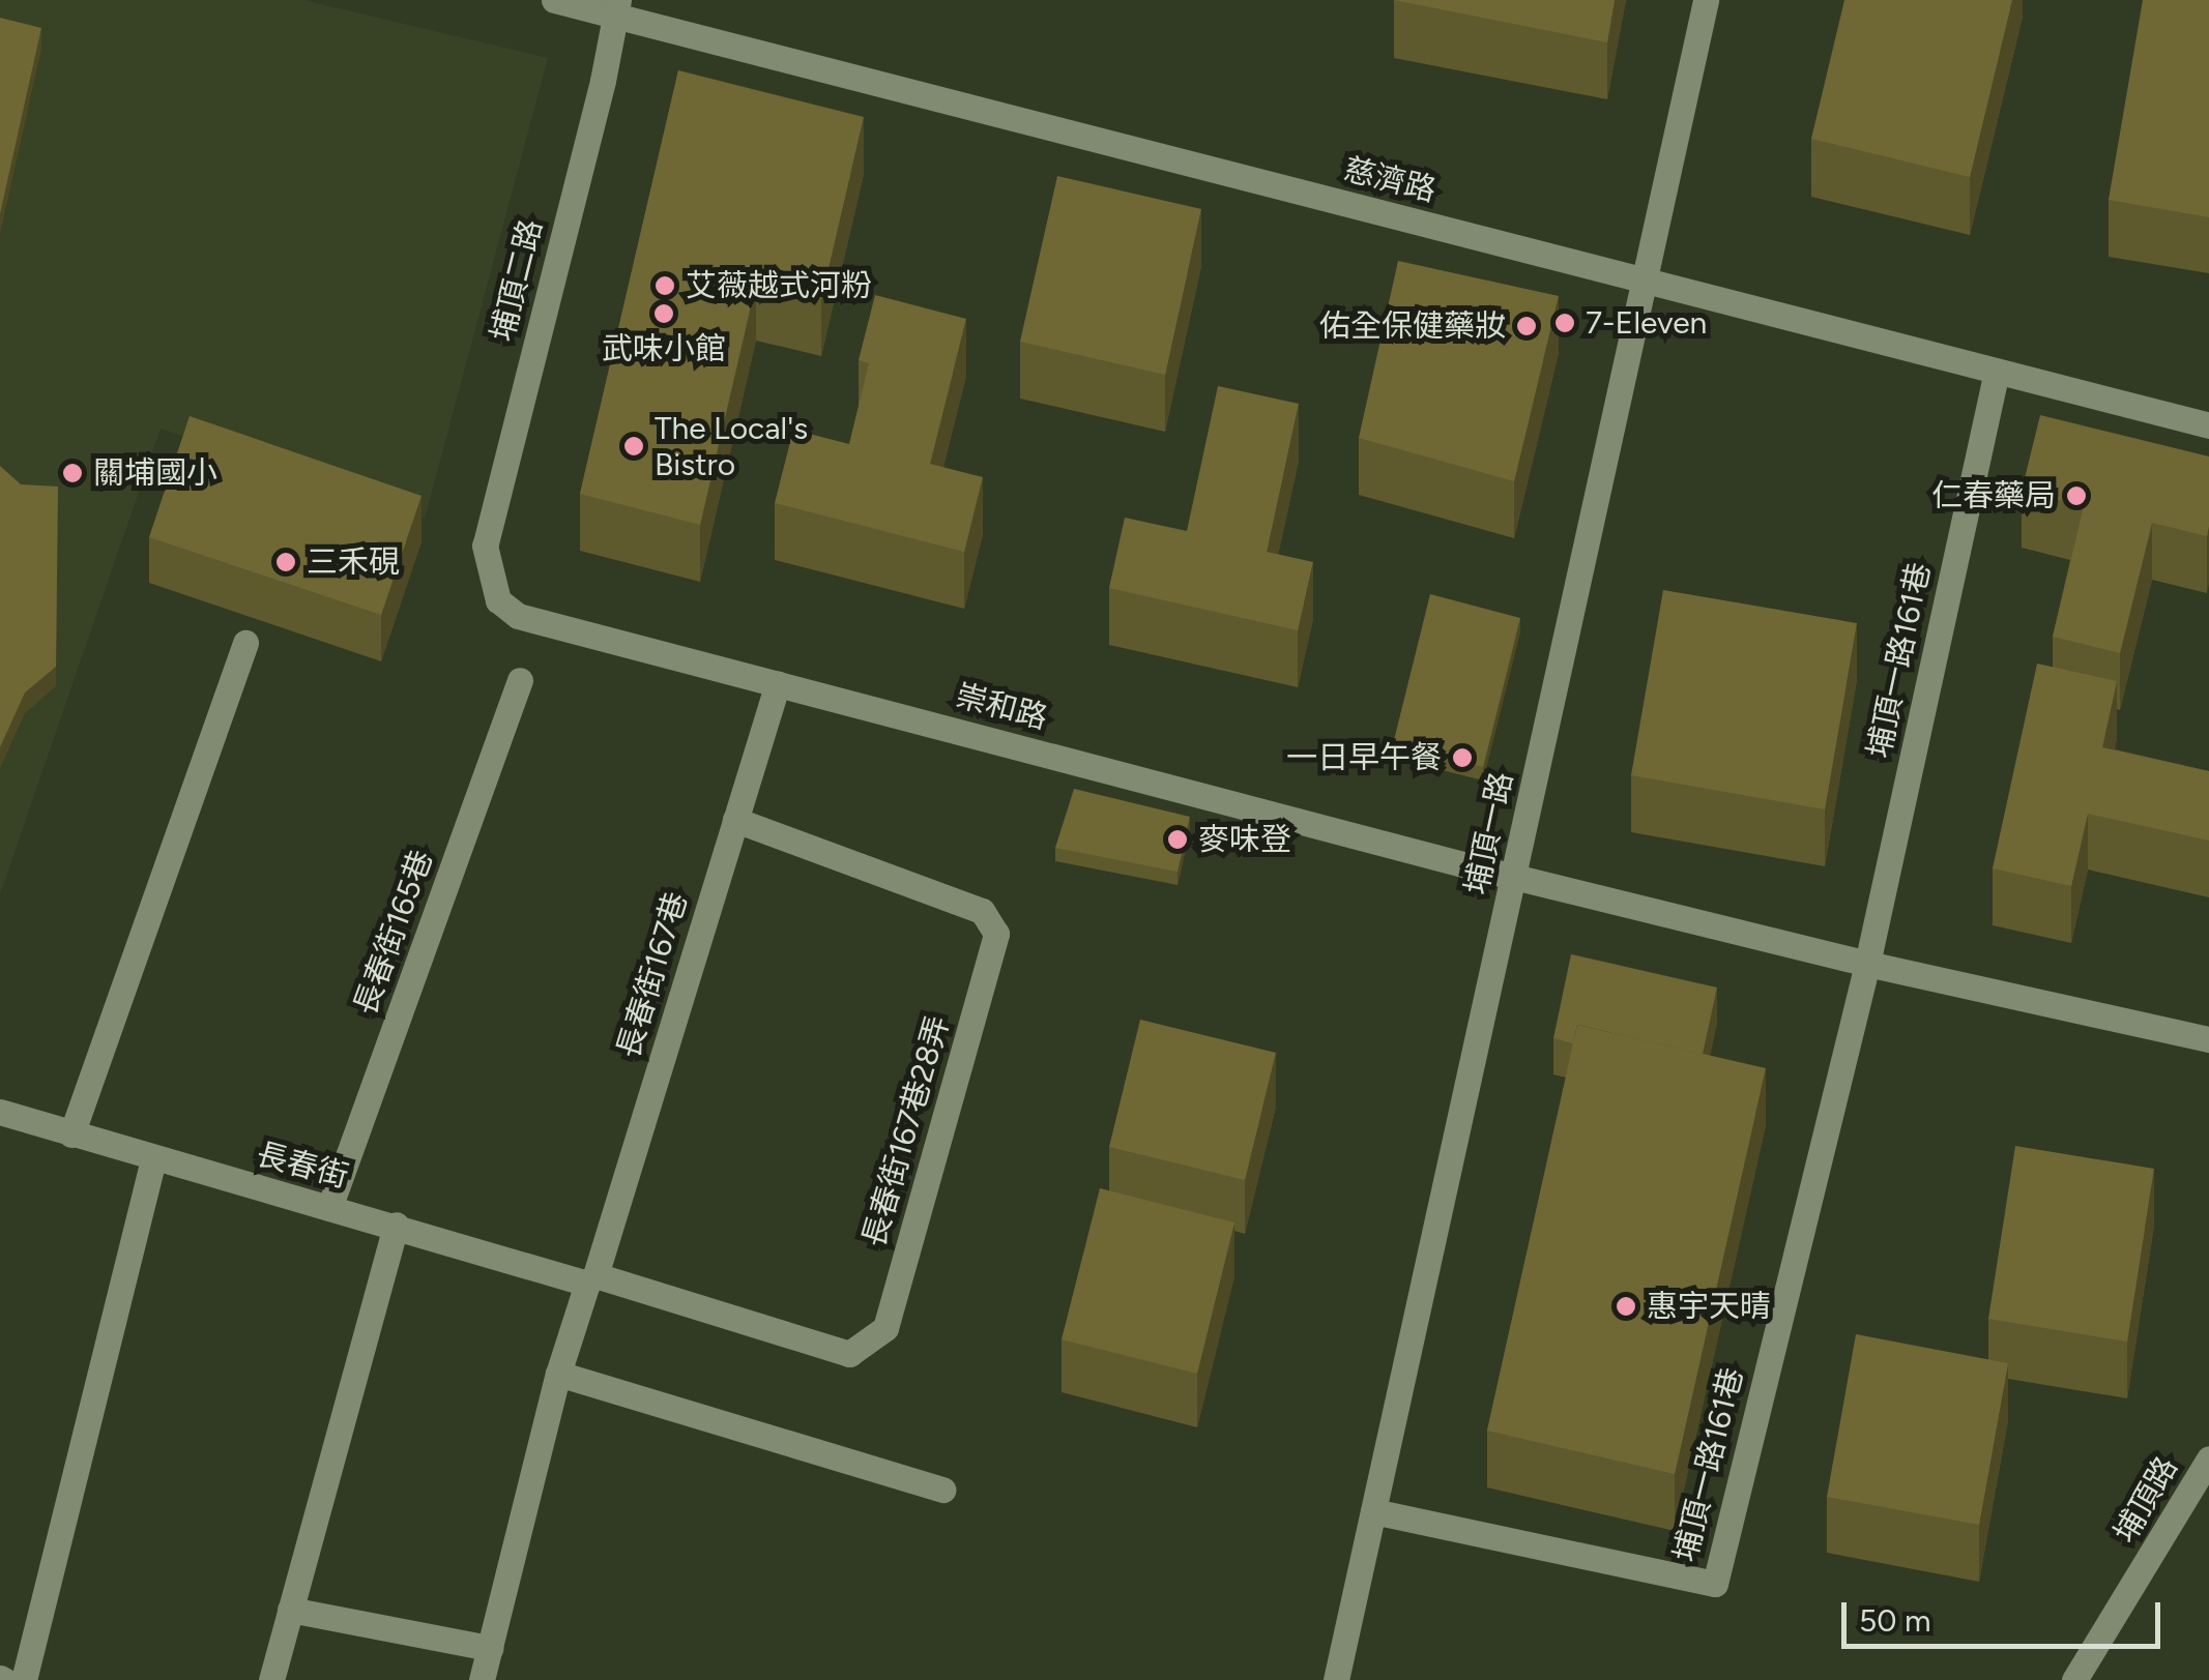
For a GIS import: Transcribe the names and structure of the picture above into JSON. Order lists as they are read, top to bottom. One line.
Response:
{"streets":{"street":["慈濟路","埔頂二路","埔頂一路161巷","崇和路","埔頂一路","長春街165巷","長春街167巷","長春街167巷28弄","長春街","埔頂路"]},"crossings":[["慈濟路","埔頂二路"],["慈濟路","埔頂一路161巷"],["慈濟路","埔頂一路"],["埔頂二路","崇和路"],["埔頂一路161巷","埔頂一路"],["崇和路","埔頂一路"],["崇和路","長春街167巷"],["長春街165巷","長春街"],["長春街167巷","長春街167巷28弄"],["長春街167巷","長春街"],["長春街167巷28弄","長春街"]],"places":["艾薇越式河粉","武味小館","7-Eleven","佑全保健藥妝","The Local's Bistro","關埔國小","仁春藥局","三禾硯","一日早午餐","麥味登","惠宇天晴"],"scale_bar":"50 m"}
